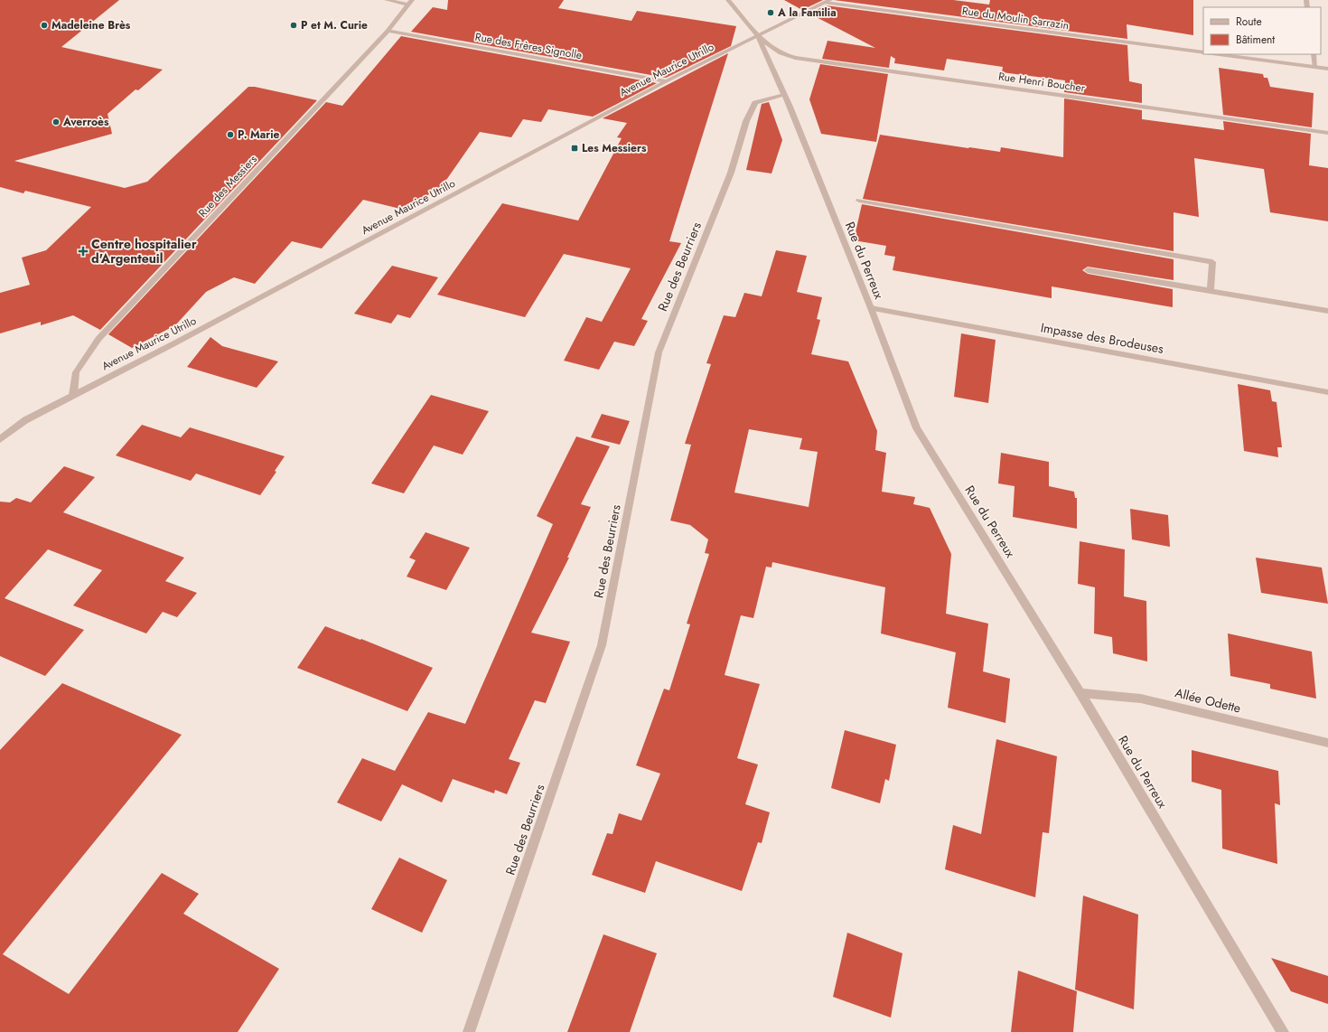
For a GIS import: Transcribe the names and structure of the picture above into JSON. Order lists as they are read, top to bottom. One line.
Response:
{"streets":{"street":["Rue du Moulin Sarrazin","Rue des Frères Signolle","Avenue Maurice Utrillo","Rue Henri Boucher","Rue des Messiers","Rue du Perreux","Rue des Beurriers","Impasse des Brodeuses","Allée Odette"]},"crossings":[["Rue du Moulin Sarrazin","Avenue Maurice Utrillo"],["Rue des Frères Signolle","Avenue Maurice Utrillo"],["Rue des Frères Signolle","Rue des Messiers"],["Avenue Maurice Utrillo","Rue Henri Boucher"],["Avenue Maurice Utrillo","Rue des Messiers"],["Avenue Maurice Utrillo","Rue du Perreux"],["Rue Henri Boucher","Rue du Perreux"],["Rue du Perreux","Rue des Beurriers"],["Rue du Perreux","Impasse des Brodeuses"],["Rue du Perreux","Allée Odette"]],"places":{"other":["A la Familia","Madeleine Brès","P et M. Curie","Averroès","P. Marie"],"transit":["Les Messiers"],"health":["Centre hospitalier d'Argenteuil"]},"legend":["Route","Bâtiment"]}
